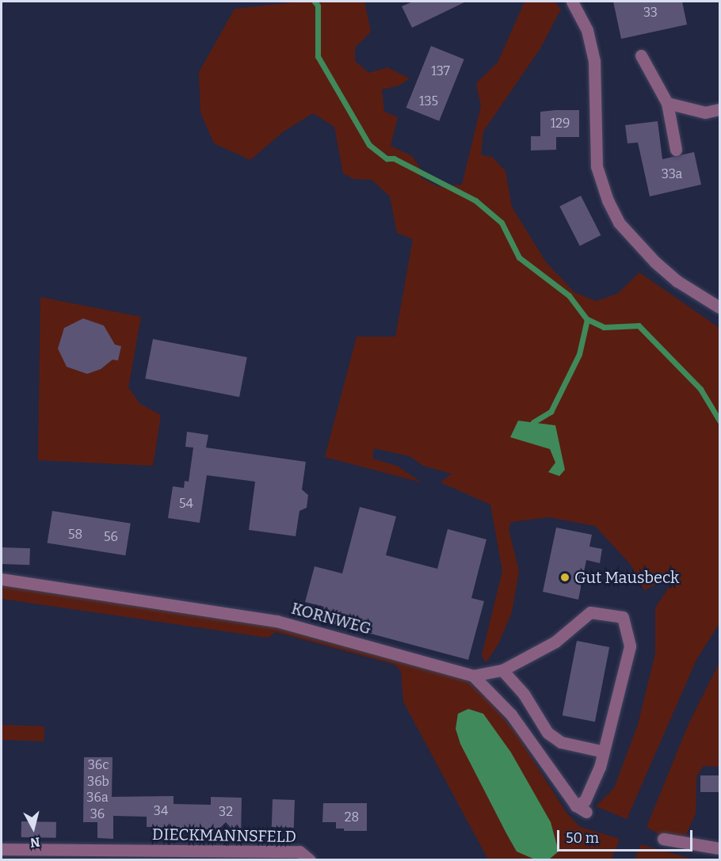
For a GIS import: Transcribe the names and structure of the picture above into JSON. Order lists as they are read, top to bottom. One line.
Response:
{"streets":{"street":["KORNWEG","DIECKMANNSFELD"]},"places":["Gut Mausbeck"],"house_numbers":["33","137","135","129","33a","54","58","56","36c","36b","36a","34","32","36","28"],"scale_bar":"50 m","north":"bottom"}
